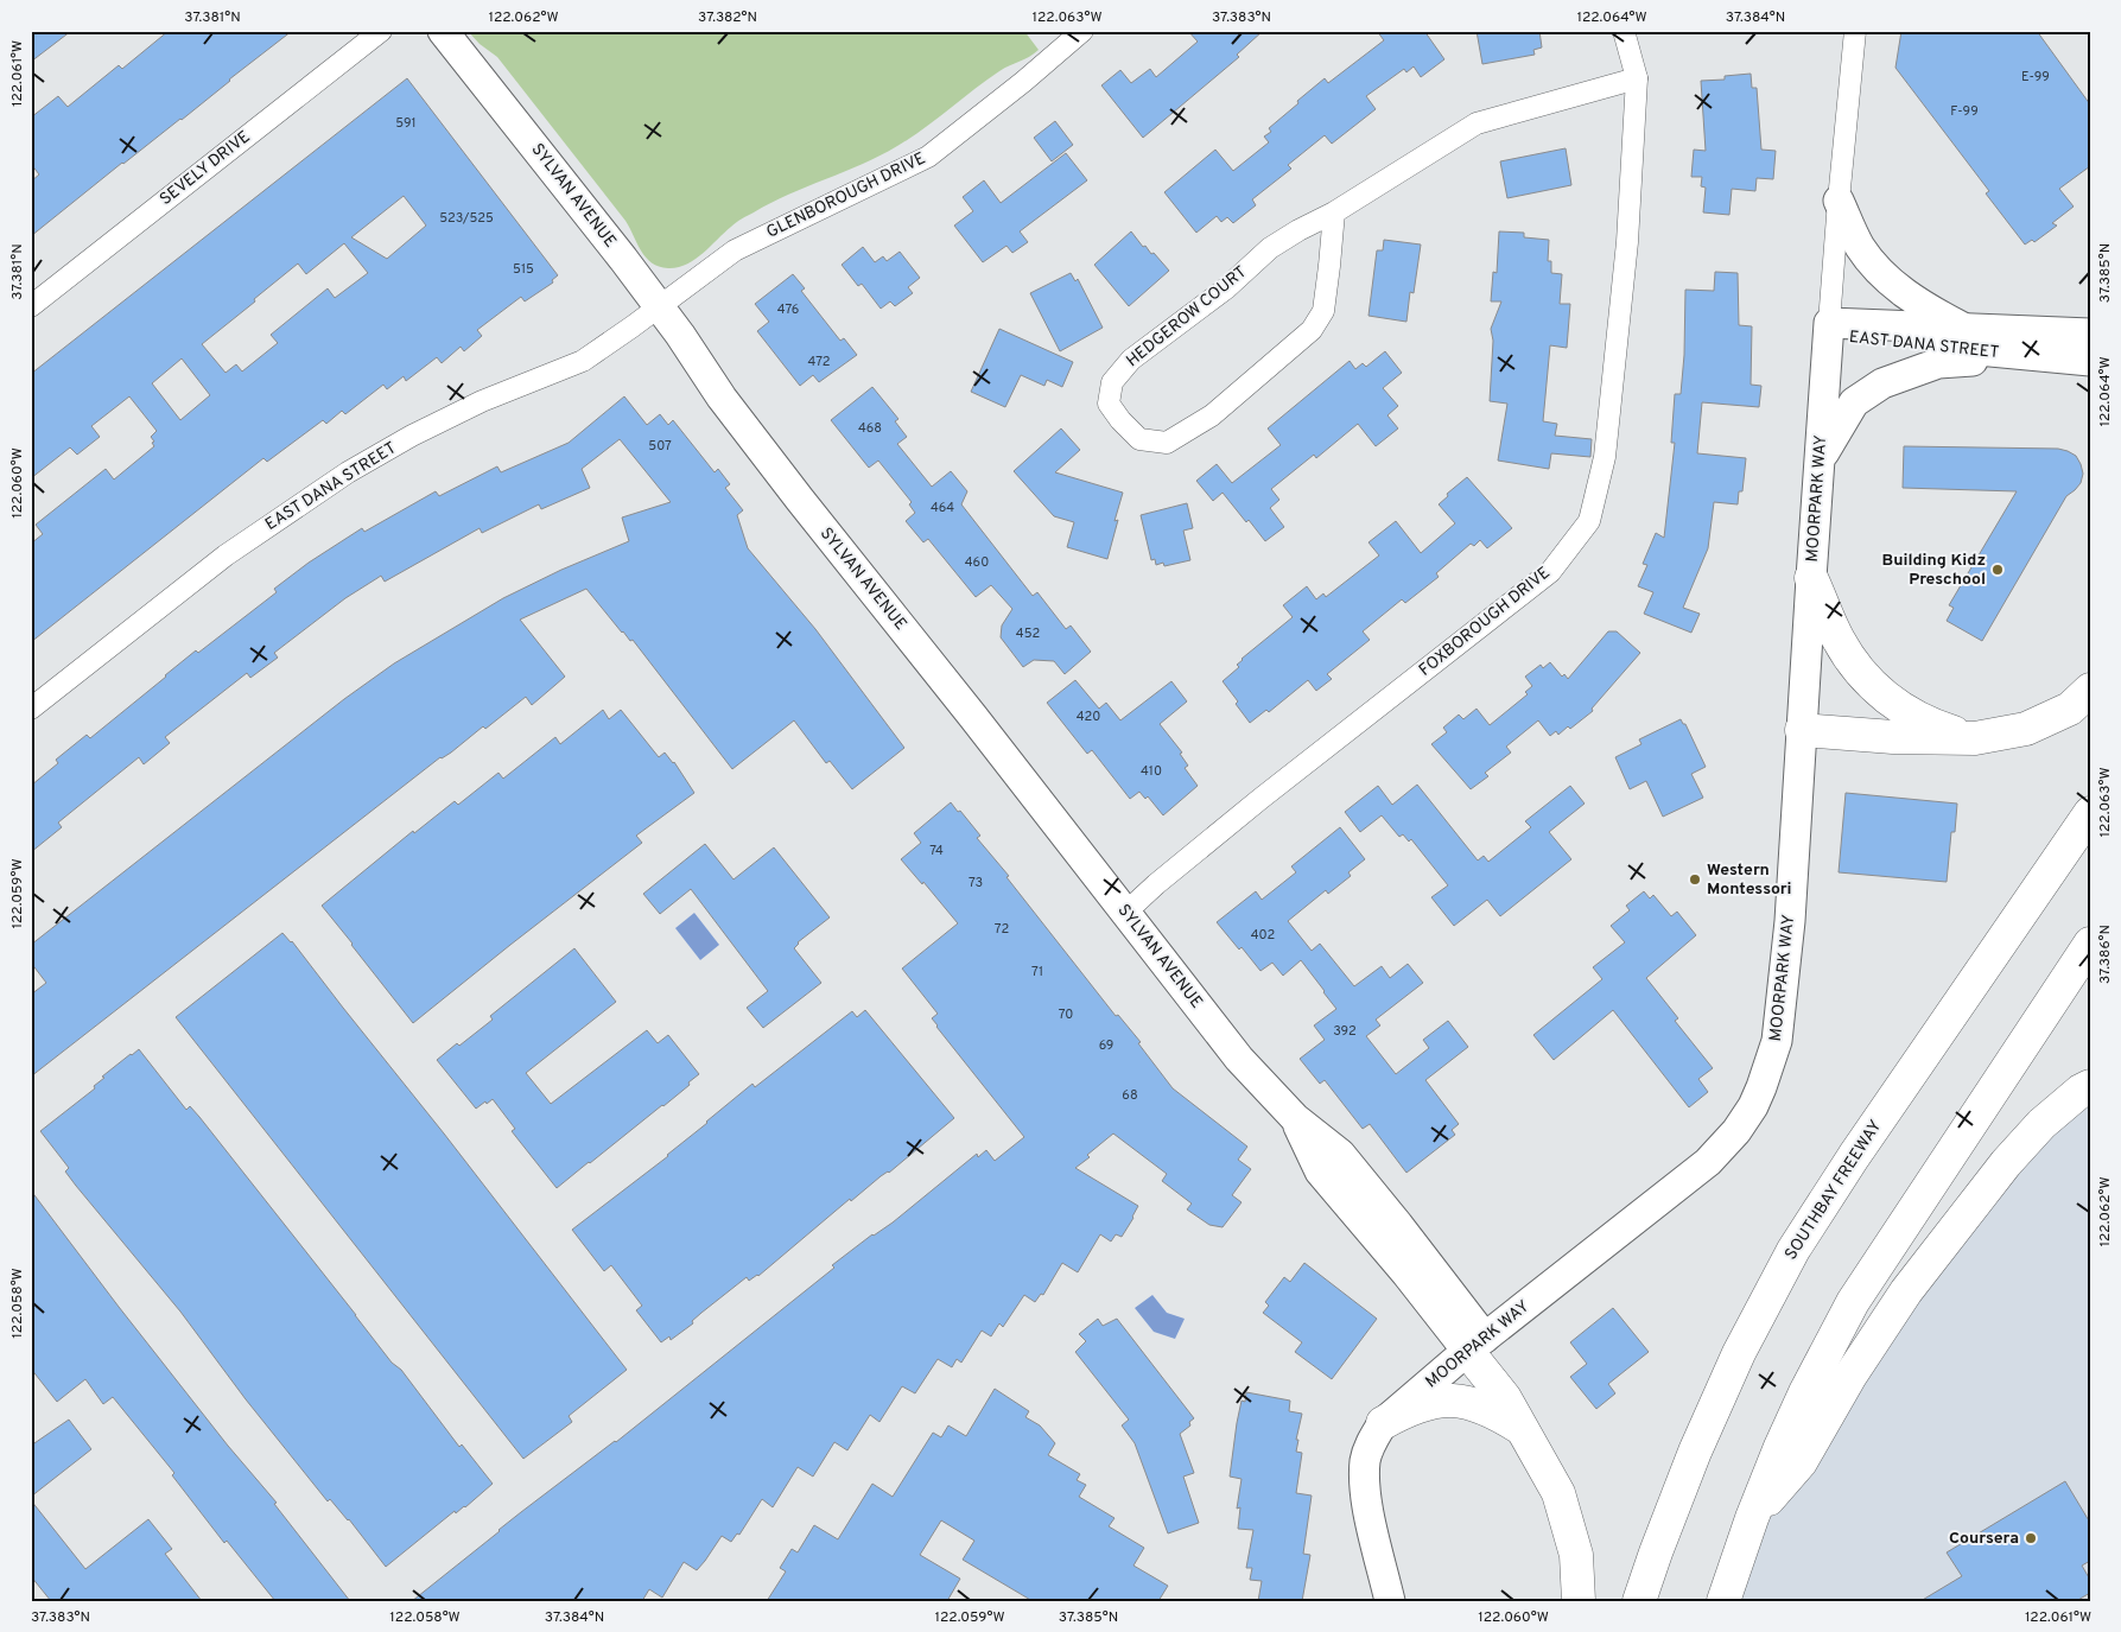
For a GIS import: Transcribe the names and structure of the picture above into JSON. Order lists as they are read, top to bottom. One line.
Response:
{"streets":{"highway":["SOUTHBAY FREEWAY"],"street":["SEVELY DRIVE","SYLVAN AVENUE","GLENBOROUGH DRIVE","HEDGEROW COURT","EAST DANA STREET","MOORPARK WAY","FOXBOROUGH DRIVE"]},"crossings":[["SYLVAN AVENUE","GLENBOROUGH DRIVE"],["SYLVAN AVENUE","EAST DANA STREET"],["SYLVAN AVENUE","MOORPARK WAY"],["SYLVAN AVENUE","FOXBOROUGH DRIVE"],["GLENBOROUGH DRIVE","EAST DANA STREET"],["HEDGEROW COURT","FOXBOROUGH DRIVE"],["EAST DANA STREET","MOORPARK WAY"]],"places":["Building Kidz Preschool","Western Montessori","Coursera"],"house_numbers":["E-99","F-99","591","523/525","515","476","472","468","507","464","460","452","420","410","74","73","72","402","71","70","392","69","68"],"coordinates":["37.381°N","122.062°W","37.382°N","122.063°W","37.383°N","122.064°W","37.384°N","122.061°W","37.385°N","122.060°W","122.059°W","37.386°N","122.058°W"]}
